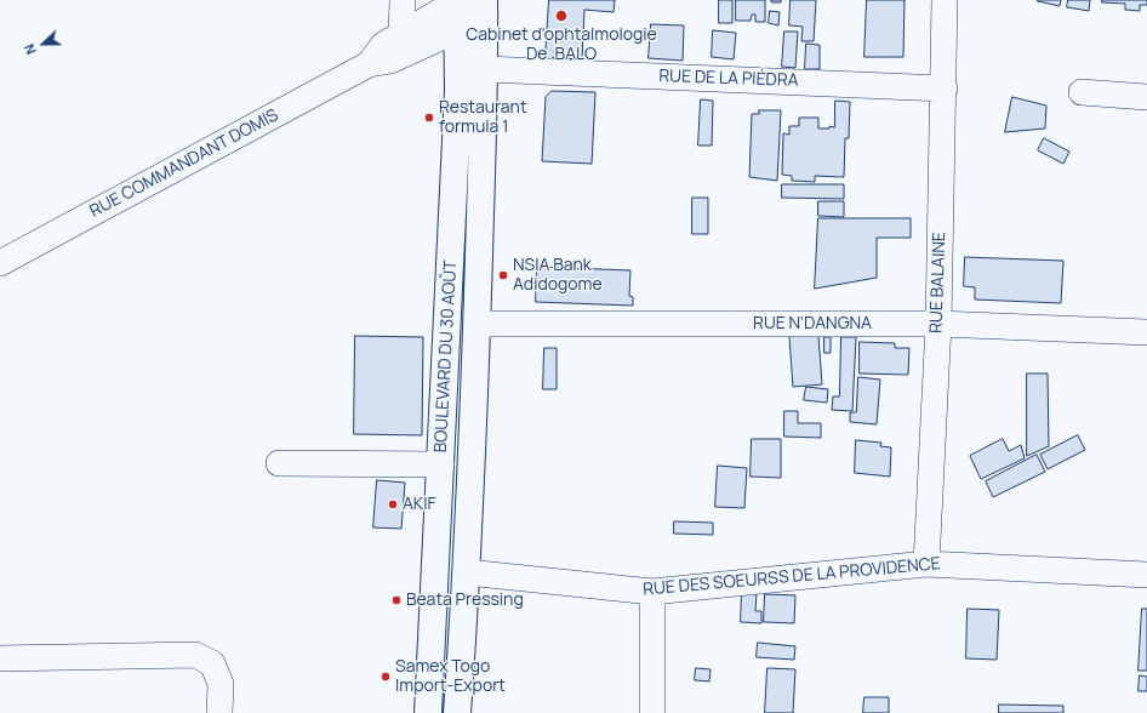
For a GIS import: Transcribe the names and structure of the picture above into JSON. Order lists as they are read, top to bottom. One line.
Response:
{"streets":{"highway":["BOULEVARD DU 30 AOÛT"],"street":["RUE DE LA PIÉDRA","RUE COMMANDANT DOMIS","RUE BALAINE","RUE N'DANGNA","RUE DES SOEURSS DE LA PROVIDENCE"]},"crossings":[["RUE DE LA PIÉDRA","RUE BALAINE"],["RUE DE LA PIÉDRA","BOULEVARD DU 30 AOÛT"],["RUE COMMANDANT DOMIS","BOULEVARD DU 30 AOÛT"],["RUE BALAINE","RUE N'DANGNA"],["RUE BALAINE","RUE DES SOEURSS DE LA PROVIDENCE"],["RUE N'DANGNA","BOULEVARD DU 30 AOÛT"],["BOULEVARD DU 30 AOÛT","RUE DES SOEURSS DE LA PROVIDENCE"]],"places":["Cabinet d'ophtalmologie De. BALO","Restaurant formula 1","NSIA Bank Adidogome","AKIF","Beata Pressing","Samex Togo Import-Export"],"north":"left"}
